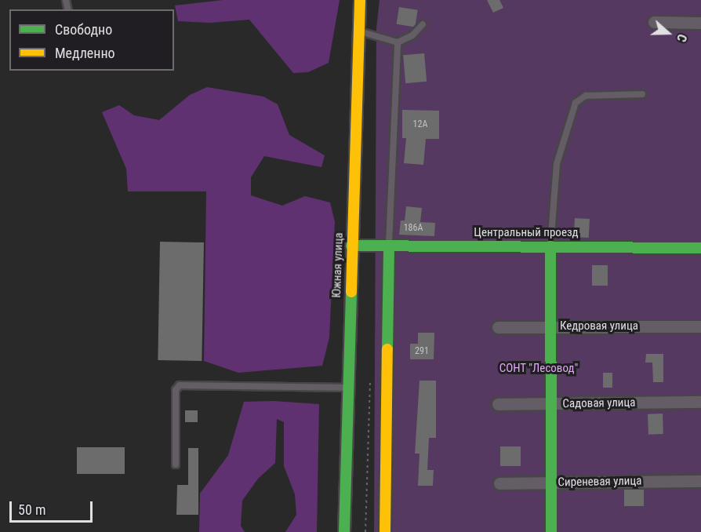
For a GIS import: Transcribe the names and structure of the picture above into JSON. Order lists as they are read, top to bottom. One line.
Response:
{"streets":{"street":["Центральный проезд","Южная улица","Кедровая улица","Садовая улица","Сиреневая улица"]},"crossings":[["Центральный проезд","Южная улица"]],"parks":["СОНТ \"Лесовод\""],"house_numbers":["12А","186А","291"],"legend":["Свободно","Медленно"],"scale_bar":"50 m","north":"right"}
